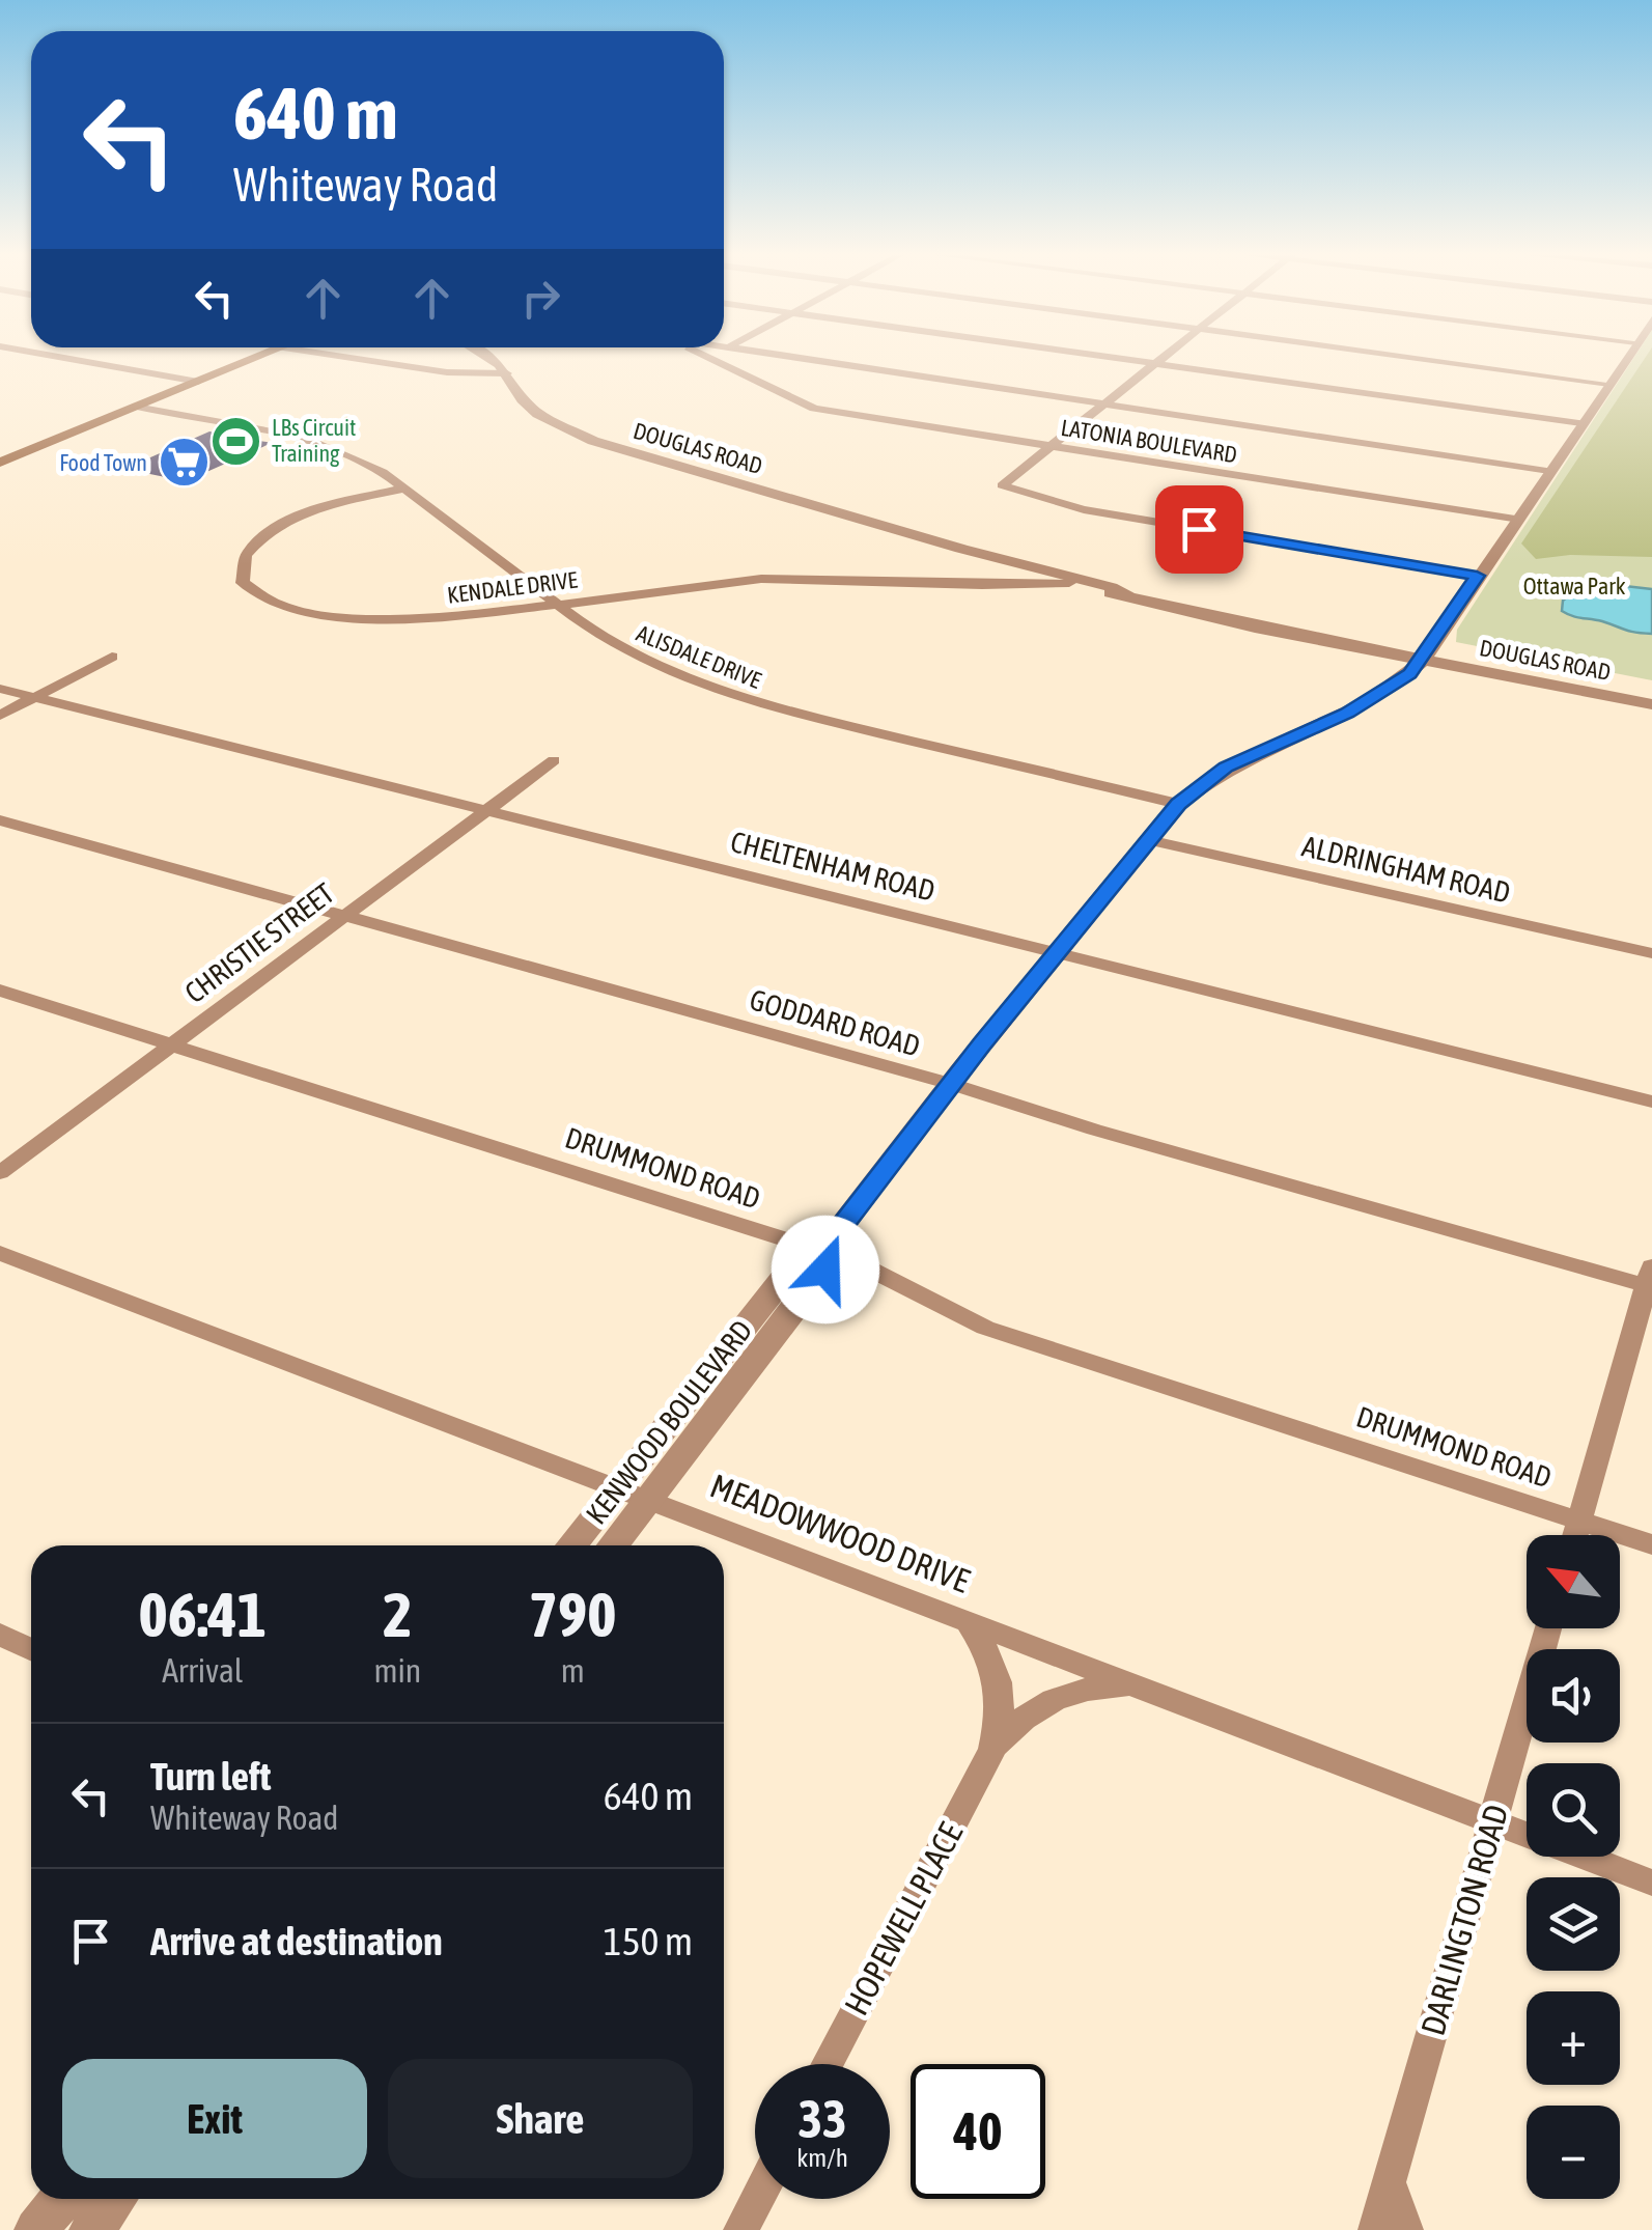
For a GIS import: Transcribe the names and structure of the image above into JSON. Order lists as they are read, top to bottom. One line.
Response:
{"streets":{"street":["LATONIA BOULEVARD","DOUGLAS ROAD","KENDALE DRIVE","ALISDALE DRIVE","CHELTENHAM ROAD","ALDRINGHAM ROAD","CHRISTIE STREET","GODDARD ROAD","DRUMMOND ROAD","KENWOOD BOULEVARD","MEADOWWOOD DRIVE","HOPEWELL PLACE","DARLINGTON ROAD"]},"crossings":[["LATONIA BOULEVARD","KENWOOD BOULEVARD"],["DOUGLAS ROAD","KENDALE DRIVE"],["DOUGLAS ROAD","KENWOOD BOULEVARD"],["KENDALE DRIVE","ALISDALE DRIVE"],["ALISDALE DRIVE","KENWOOD BOULEVARD"],["CHELTENHAM ROAD","CHRISTIE STREET"],["CHELTENHAM ROAD","KENWOOD BOULEVARD"],["ALDRINGHAM ROAD","KENWOOD BOULEVARD"],["CHRISTIE STREET","GODDARD ROAD"],["CHRISTIE STREET","DRUMMOND ROAD"],["GODDARD ROAD","KENWOOD BOULEVARD"],["DRUMMOND ROAD","KENWOOD BOULEVARD"],["KENWOOD BOULEVARD","MEADOWWOOD DRIVE"],["MEADOWWOOD DRIVE","HOPEWELL PLACE"],["MEADOWWOOD DRIVE","DARLINGTON ROAD"]],"parks":["Ottawa Park"],"places":{"sports":["LBs Circuit Training"],"supermarket":["Food Town"]},"north":"top left","page":{"turn":["640 m","Whiteway Road"],"map_buttons":["+","−"],"eta":["06:41","Arrival","2","min","790","m"],"list":[{"name":"Turn left","note":"Whiteway Road","value":"640 m"},{"name":"Arrive at destination","value":"150 m"}],"buttons":["Exit","Share"],"speed":"33 km/h","limit":"40"}}
